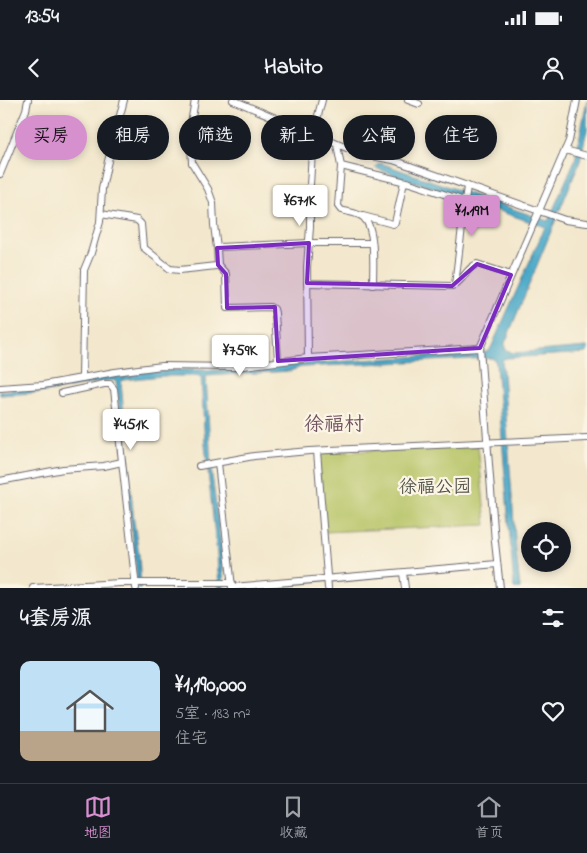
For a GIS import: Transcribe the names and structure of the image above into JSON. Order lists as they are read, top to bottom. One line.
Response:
{"districts":["徐福村"],"parks":["徐福公园"],"page":{"status":"13:54","header":"Habito","chip":["买房","租房","筛选","新上","公寓","住宅"],"price":["¥671K","¥1.19M","¥759K","¥451K"],"heading":"4套房源","list":[{"name":"¥1,190,000","note":"5室 · 183 m² · 住宅"}],"tabs":["地图","收藏","首页"]}}
